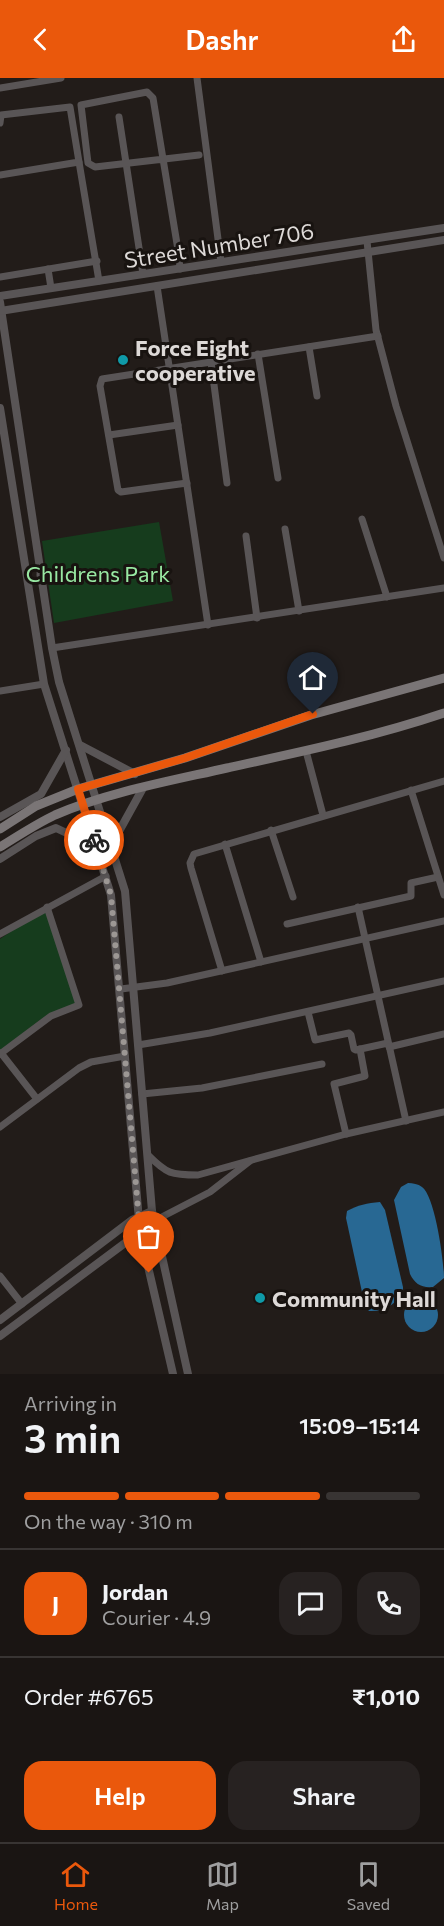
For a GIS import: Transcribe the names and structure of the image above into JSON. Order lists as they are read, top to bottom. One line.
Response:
{"streets":{"street":["Street Number 706"]},"parks":["Childrens Park"],"places":["Force Eight cooperative","Community Hall"],"page":{"header":"Dashr","heading":["3 min","Arriving in","15:09–15:14"],"panel":["Jordan","Courier · 4.9","Order #6765","₹1,010"],"bar":"On the way · 310 m","round":"J","buttons":["Help","Share"],"tabs":["Home","Map","Saved"]}}
